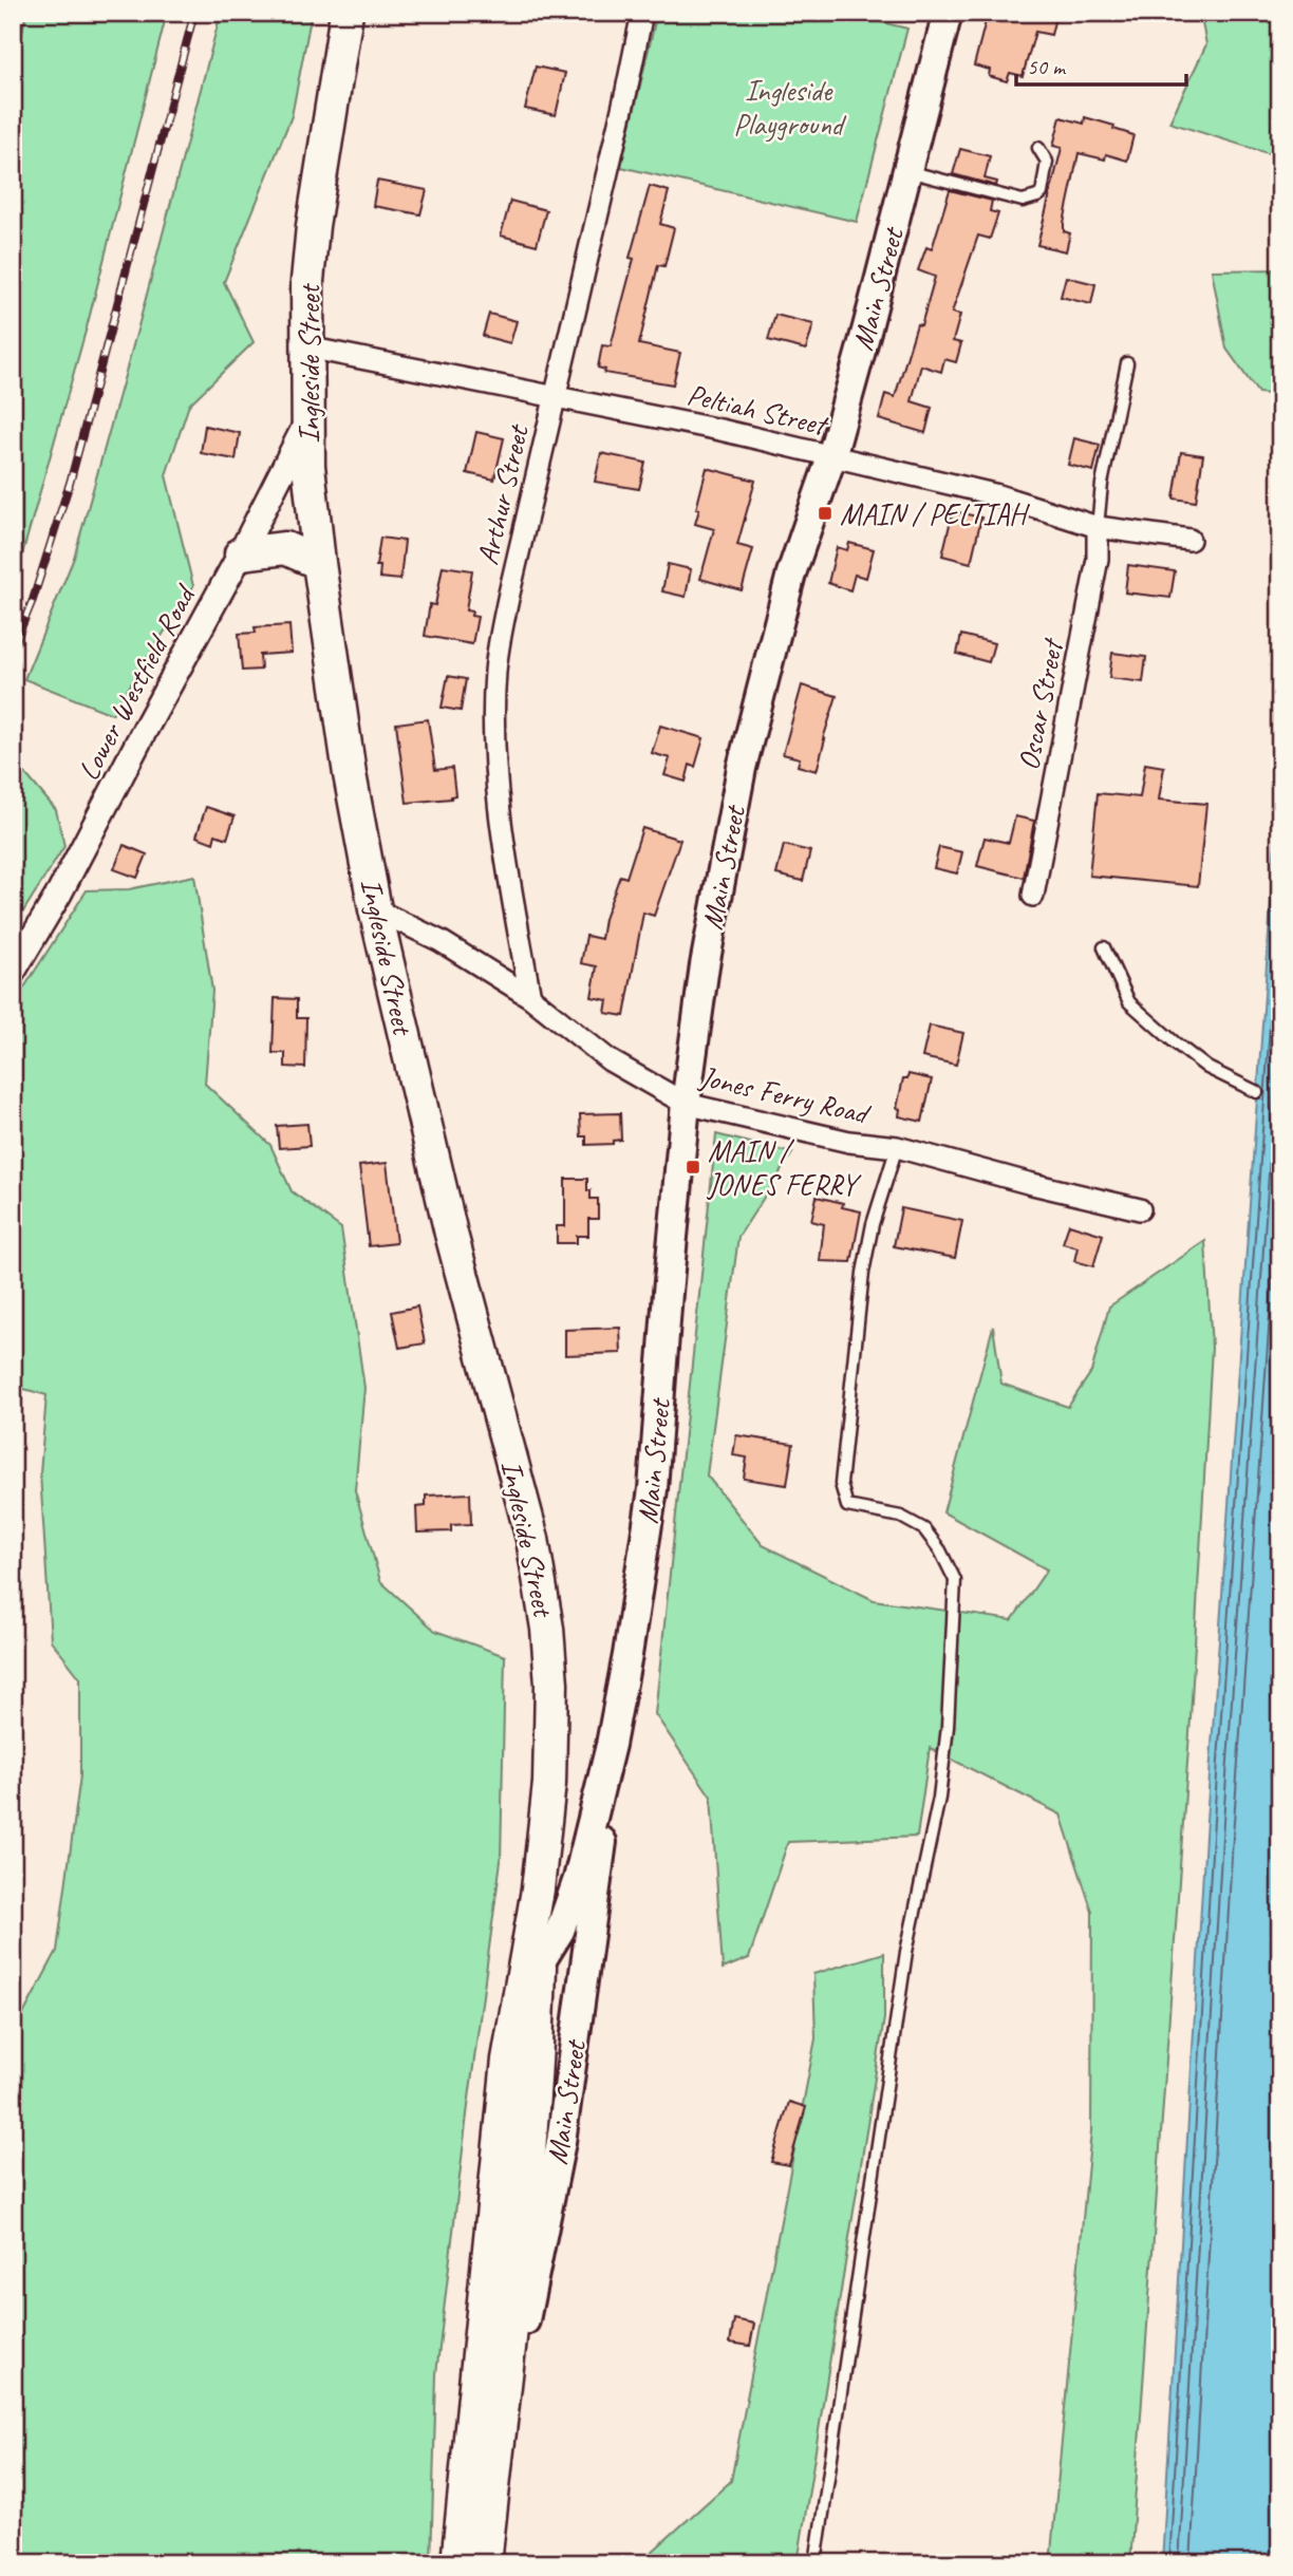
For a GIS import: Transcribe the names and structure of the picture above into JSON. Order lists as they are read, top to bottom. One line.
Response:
{"streets":{"main road":["Main Street","Ingleside Street"],"street":["Peltiah Street","Arthur Street","Lower Westfield Road","Oscar Street","Jones Ferry Road"]},"crossings":[["Main Street","Ingleside Street"],["Main Street","Peltiah Street"],["Main Street","Jones Ferry Road"],["Ingleside Street","Peltiah Street"],["Ingleside Street","Lower Westfield Road"],["Ingleside Street","Jones Ferry Road"],["Peltiah Street","Arthur Street"],["Peltiah Street","Oscar Street"],["Arthur Street","Jones Ferry Road"]],"parks":["Ingleside Playground"],"places":{"transit":["MAIN / PELTIAH","MAIN / JONES FERRY"]},"scale_bar":"50 m"}
